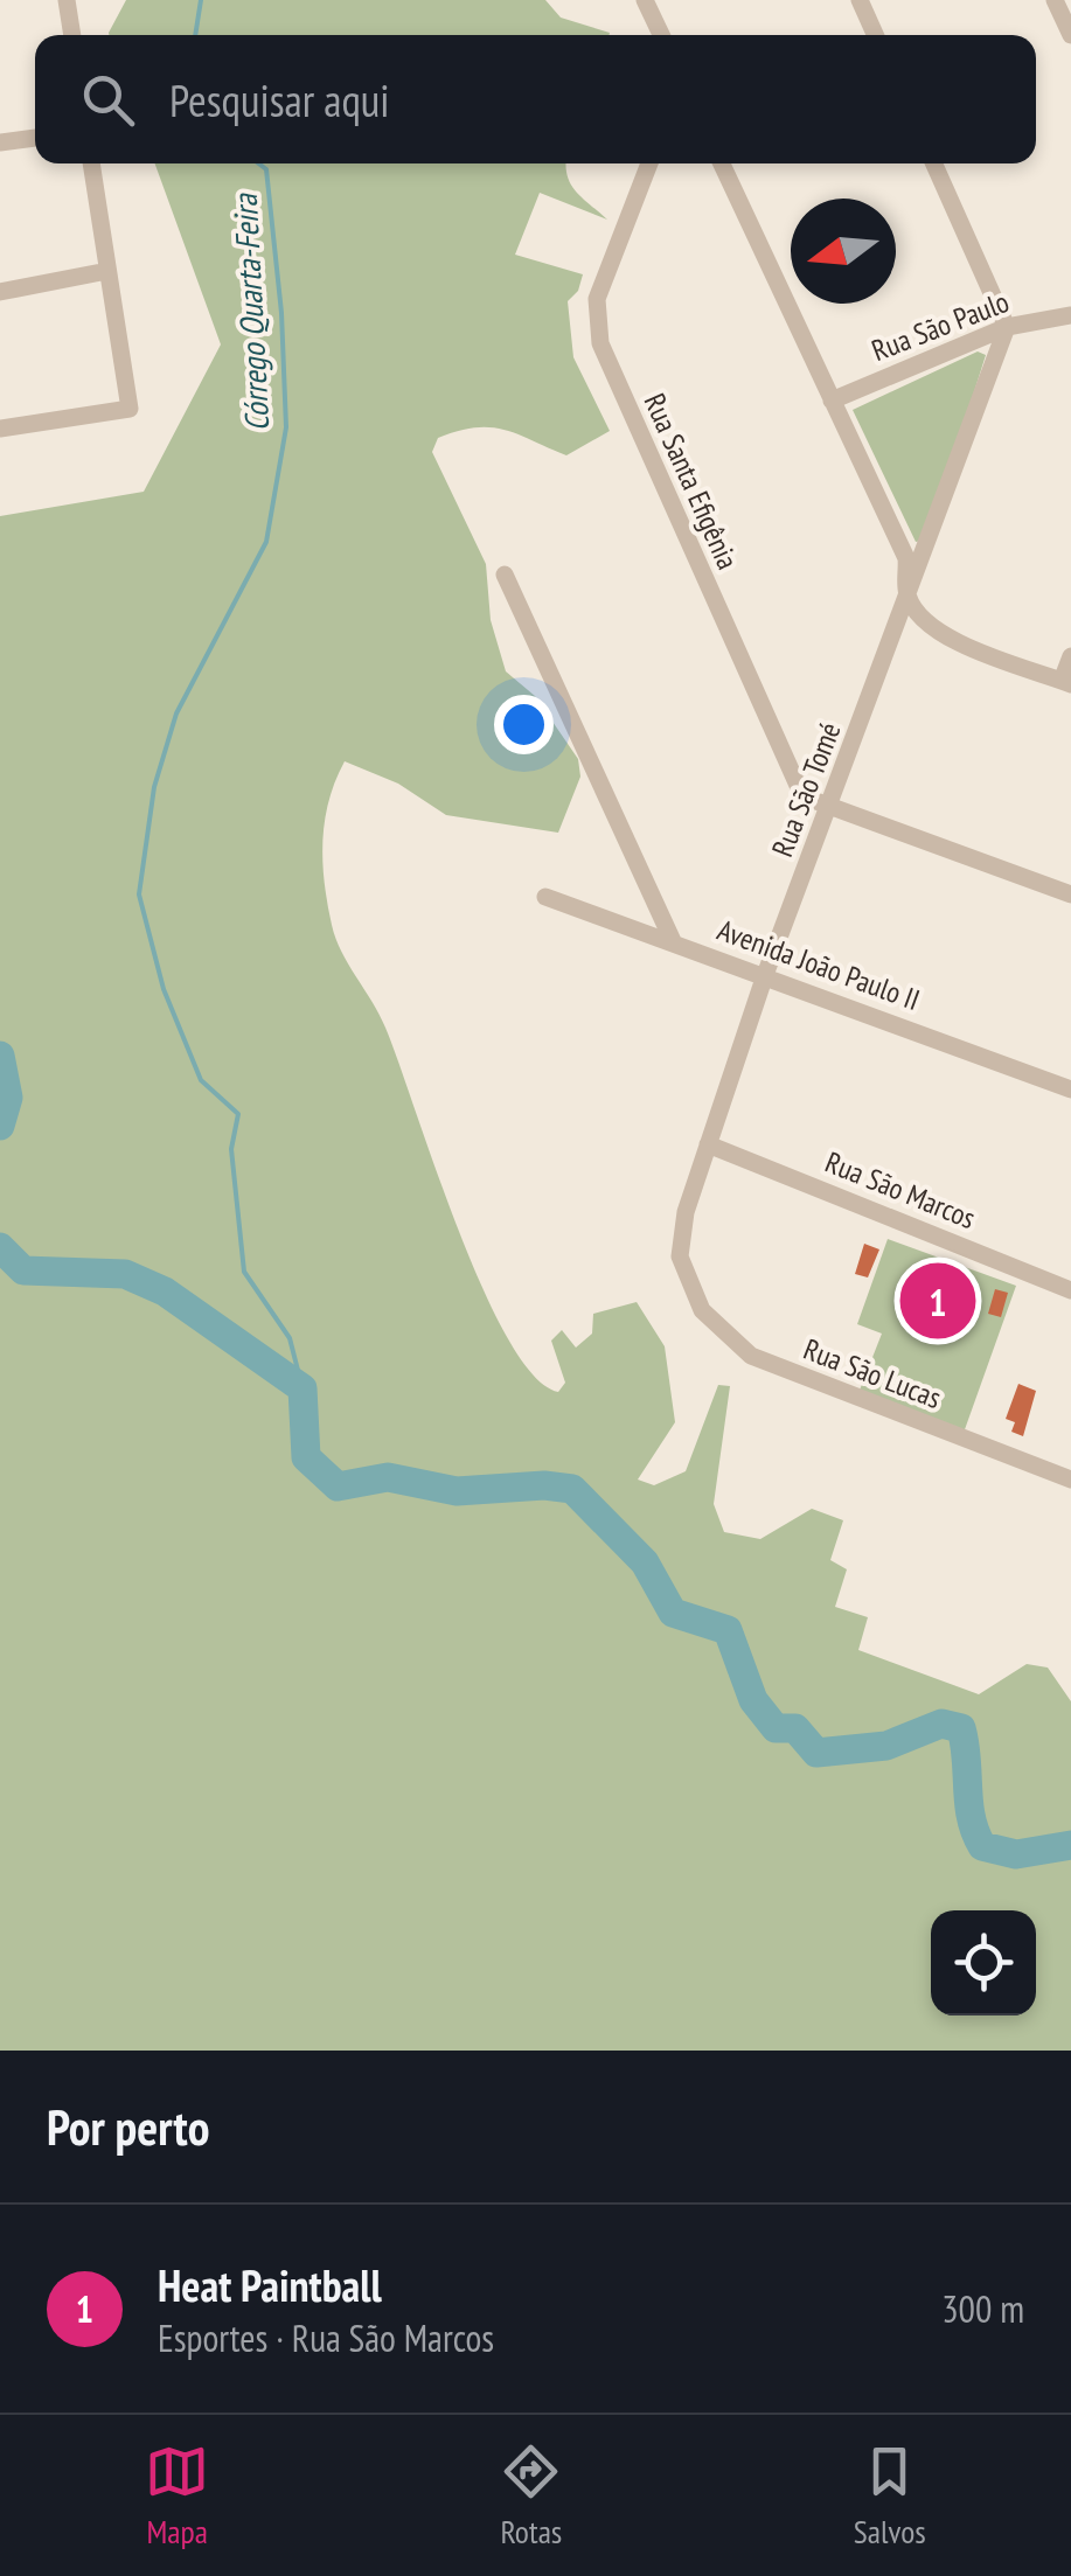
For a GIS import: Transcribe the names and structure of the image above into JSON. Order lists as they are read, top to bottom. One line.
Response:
{"streets":{"street":["Rua São Paulo","Rua Santa Efigênia","Rua São Tomé","Avenida João Paulo II","Rua São Marcos","Rua São Lucas"]},"crossings":[["Rua São Paulo","Rua São Tomé"],["Rua Santa Efigênia","Rua São Tomé"],["Rua São Tomé","Avenida João Paulo II"],["Rua São Tomé","Rua São Marcos"],["Rua São Tomé","Rua São Lucas"]],"water":["Córrego Quarta-Feira"],"north":"left","page":{"search":"Pesquisar aqui","pins":"1","heading":"Por perto","list":[{"mark":"1","name":"Heat Paintball","note":"Esportes · Rua São Marcos","value":"300 m"}],"nav":["Mapa","Rotas","Salvos"]}}
